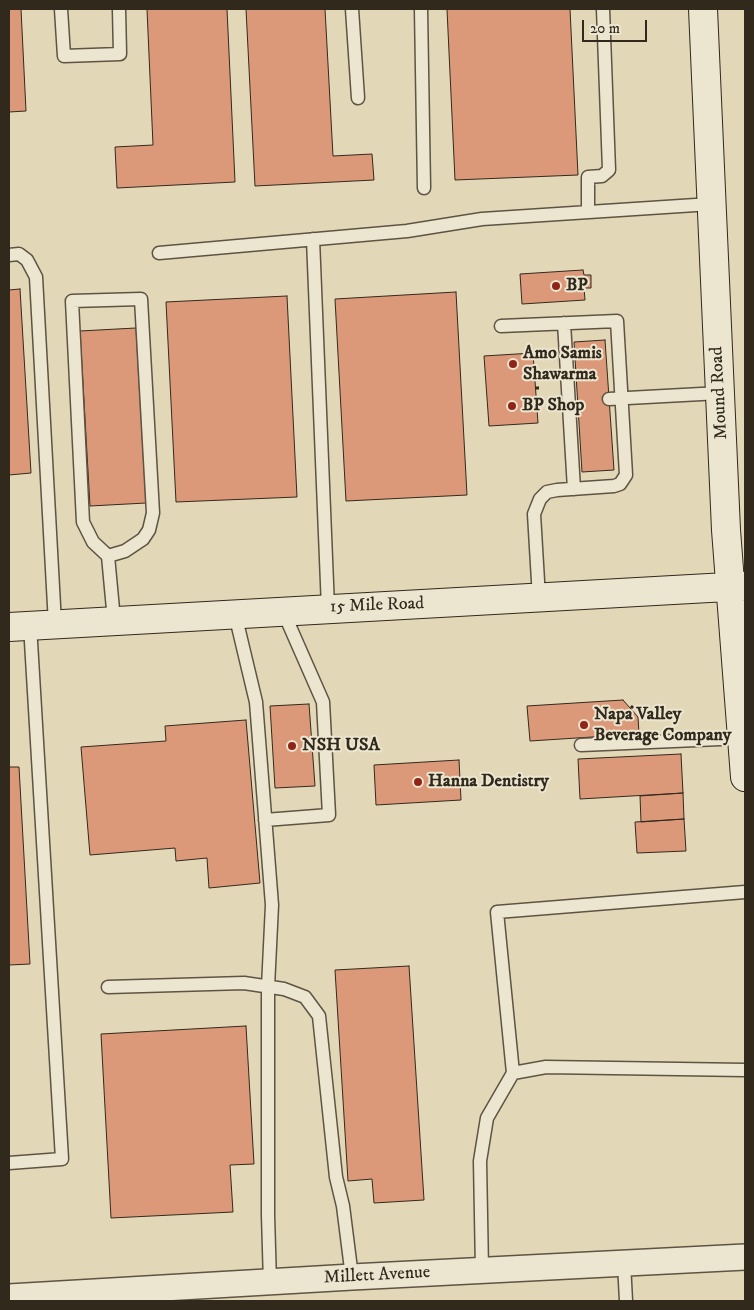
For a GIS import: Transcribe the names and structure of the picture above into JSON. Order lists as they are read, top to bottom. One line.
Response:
{"streets":{"main road":["Mound Road","15 Mile Road"],"street":["Millett Avenue"]},"crossings":[["Mound Road","15 Mile Road"]],"places":["BP","Amo Samis Shawarma","BP Shop","Napa Valley Beverage Company","NSH USA","Hanna Dentistry"],"scale_bar":"20 m"}
